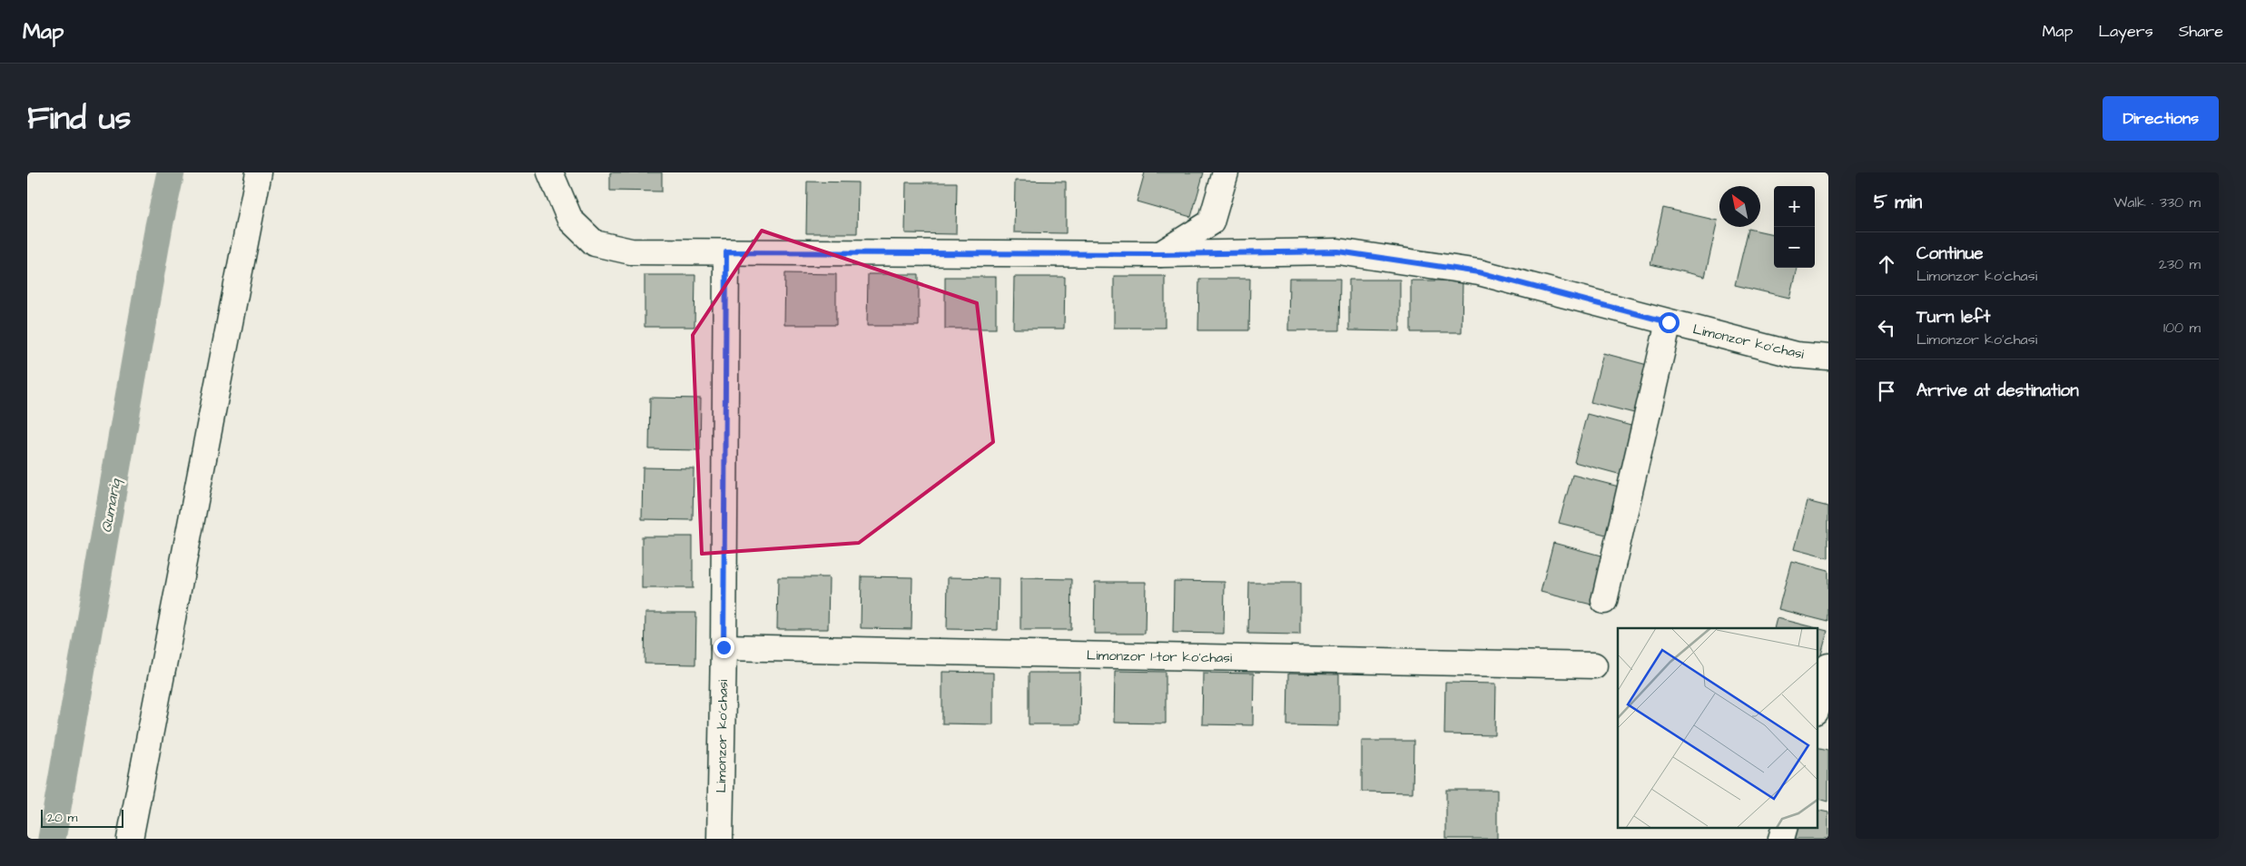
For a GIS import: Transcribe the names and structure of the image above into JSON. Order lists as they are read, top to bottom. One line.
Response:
{"streets":{"street":["Limonzor ko'chasi","Limonzor 1-tor ko'chasi"]},"crossings":[["Limonzor ko'chasi","Limonzor 1-tor ko'chasi"]],"water":["Qumariq"],"scale_bar":"20 m","north":"top left","page":{"header":"Map","nav":["Map","Layers","Share"],"title":"Find us","buttons":"Directions","heading":["5 min","Walk · 330 m"],"map_buttons":["+","−"],"list":[["Continue","Limonzor ko'chasi","230 m"],["Turn left","Limonzor ko'chasi","100 m"],"Arrive at destination"],"scale":"20 m"}}
